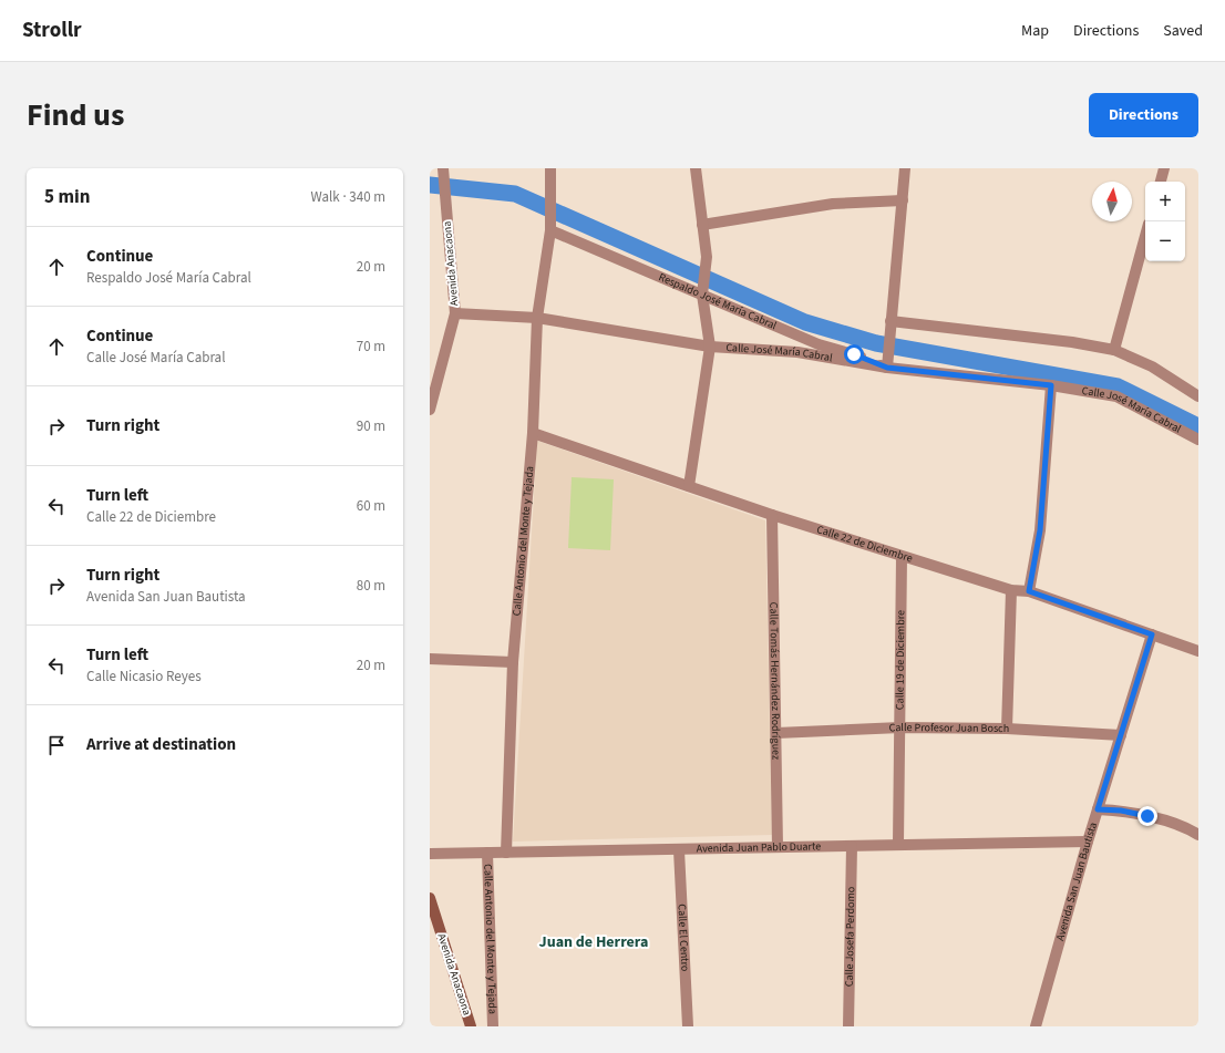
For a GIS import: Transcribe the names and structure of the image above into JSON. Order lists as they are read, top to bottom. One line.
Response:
{"streets":{"main road":["Avenida Anacaona"],"street":["Respaldo José María Cabral","Calle José María Cabral","Calle Antonio del Monte y Tejada","Calle 22 de Diciembre","Calle 19 de Diciembre","Calle Tomás Hernández Rodríguez","Calle Profesor Juan Bosch","Avenida Juan Pablo Duarte","Avenida San Juan Bautista","Calle Josefa Perdomo","Calle El Centro"]},"crossings":[["Avenida Anacaona","Calle José María Cabral"],["Respaldo José María Cabral","Calle José María Cabral"],["Respaldo José María Cabral","Calle Antonio del Monte y Tejada"],["Calle José María Cabral","Calle Antonio del Monte y Tejada"],["Calle Antonio del Monte y Tejada","Calle 22 de Diciembre"],["Calle Antonio del Monte y Tejada","Avenida Juan Pablo Duarte"],["Calle 22 de Diciembre","Calle 19 de Diciembre"],["Calle 22 de Diciembre","Calle Tomás Hernández Rodríguez"],["Calle 22 de Diciembre","Avenida San Juan Bautista"],["Calle 19 de Diciembre","Calle Profesor Juan Bosch"],["Calle 19 de Diciembre","Avenida Juan Pablo Duarte"],["Calle Tomás Hernández Rodríguez","Calle Profesor Juan Bosch"],["Calle Tomás Hernández Rodríguez","Avenida Juan Pablo Duarte"],["Calle Profesor Juan Bosch","Avenida San Juan Bautista"],["Avenida Juan Pablo Duarte","Avenida San Juan Bautista"],["Avenida Juan Pablo Duarte","Calle Josefa Perdomo"],["Avenida Juan Pablo Duarte","Calle El Centro"]],"districts":["Juan de Herrera"],"north":"top","page":{"header":"Strollr","nav":["Map","Directions","Saved"],"title":"Find us","buttons":"Directions","heading":["5 min","Walk · 340 m"],"map_buttons":["+","−"],"list":[["Continue","Respaldo José María Cabral","20 m"],["Continue","Calle José María Cabral","70 m"],["Turn right","90 m"],["Turn left","Calle 22 de Diciembre","60 m"],["Turn right","Avenida San Juan Bautista","80 m"],["Turn left","Calle Nicasio Reyes","20 m"],"Arrive at destination"]}}
